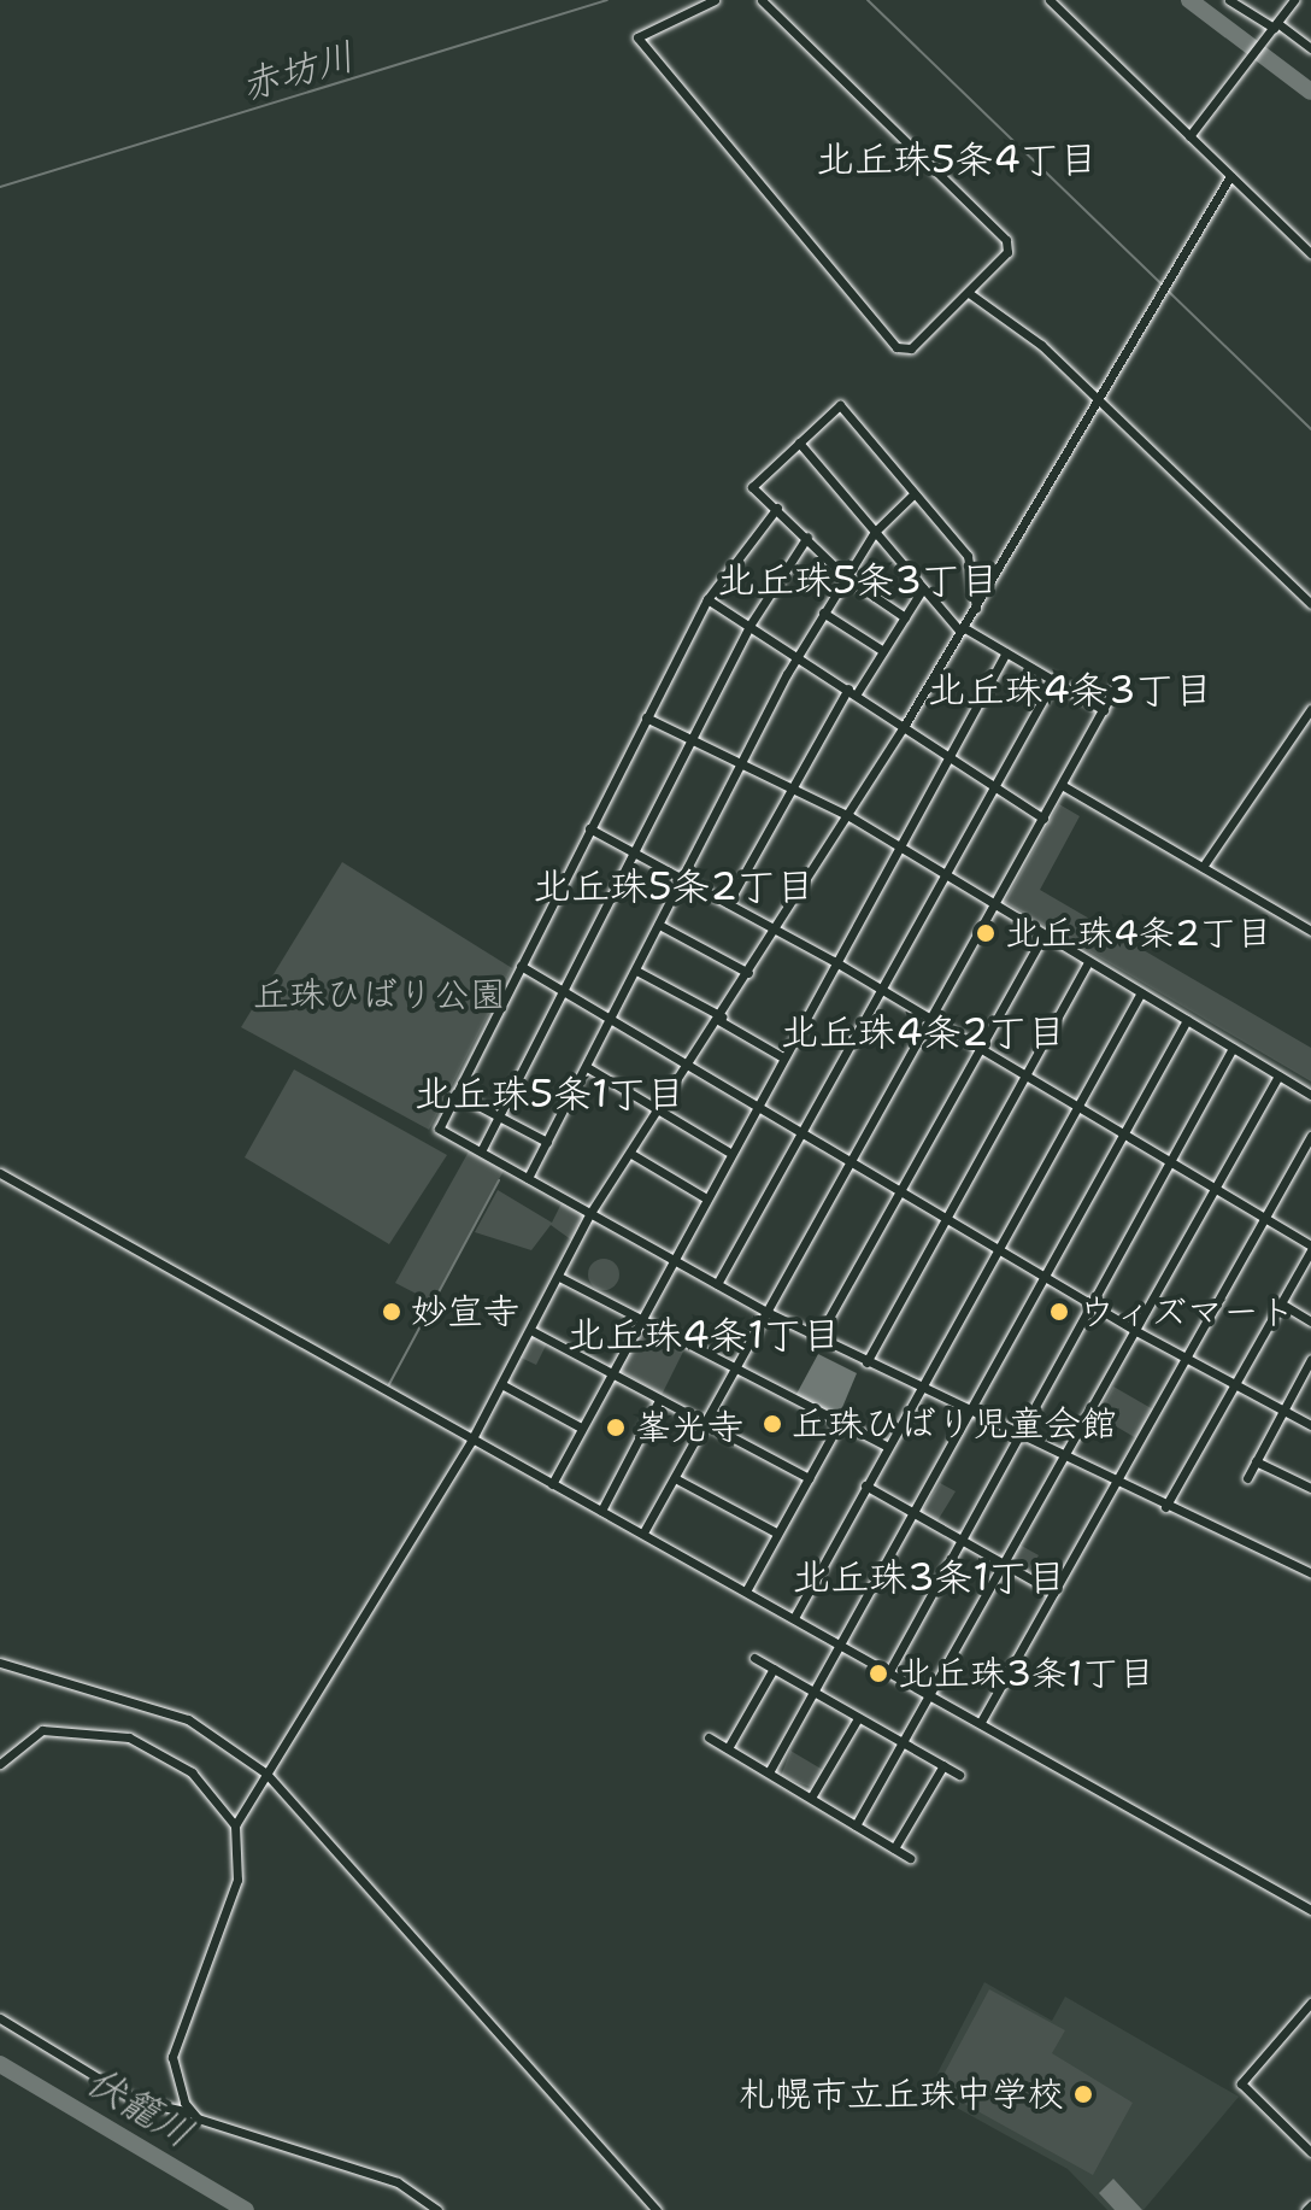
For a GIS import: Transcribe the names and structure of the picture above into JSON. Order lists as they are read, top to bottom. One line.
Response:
{"districts":["北丘珠5条4丁目","北丘珠5条3丁目","北丘珠4条3丁目","北丘珠5条2丁目","北丘珠4条2丁目","北丘珠5条1丁目","北丘珠4条1丁目","北丘珠3条1丁目"],"water":["赤坊川","伏籠川"],"parks":["丘珠ひばり公園"],"places":["北丘珠4条2丁目","妙宣寺","ウィズマート","丘珠ひばり児童会館","峯光寺","北丘珠3条1丁目","札幌市立丘珠中学校"]}
